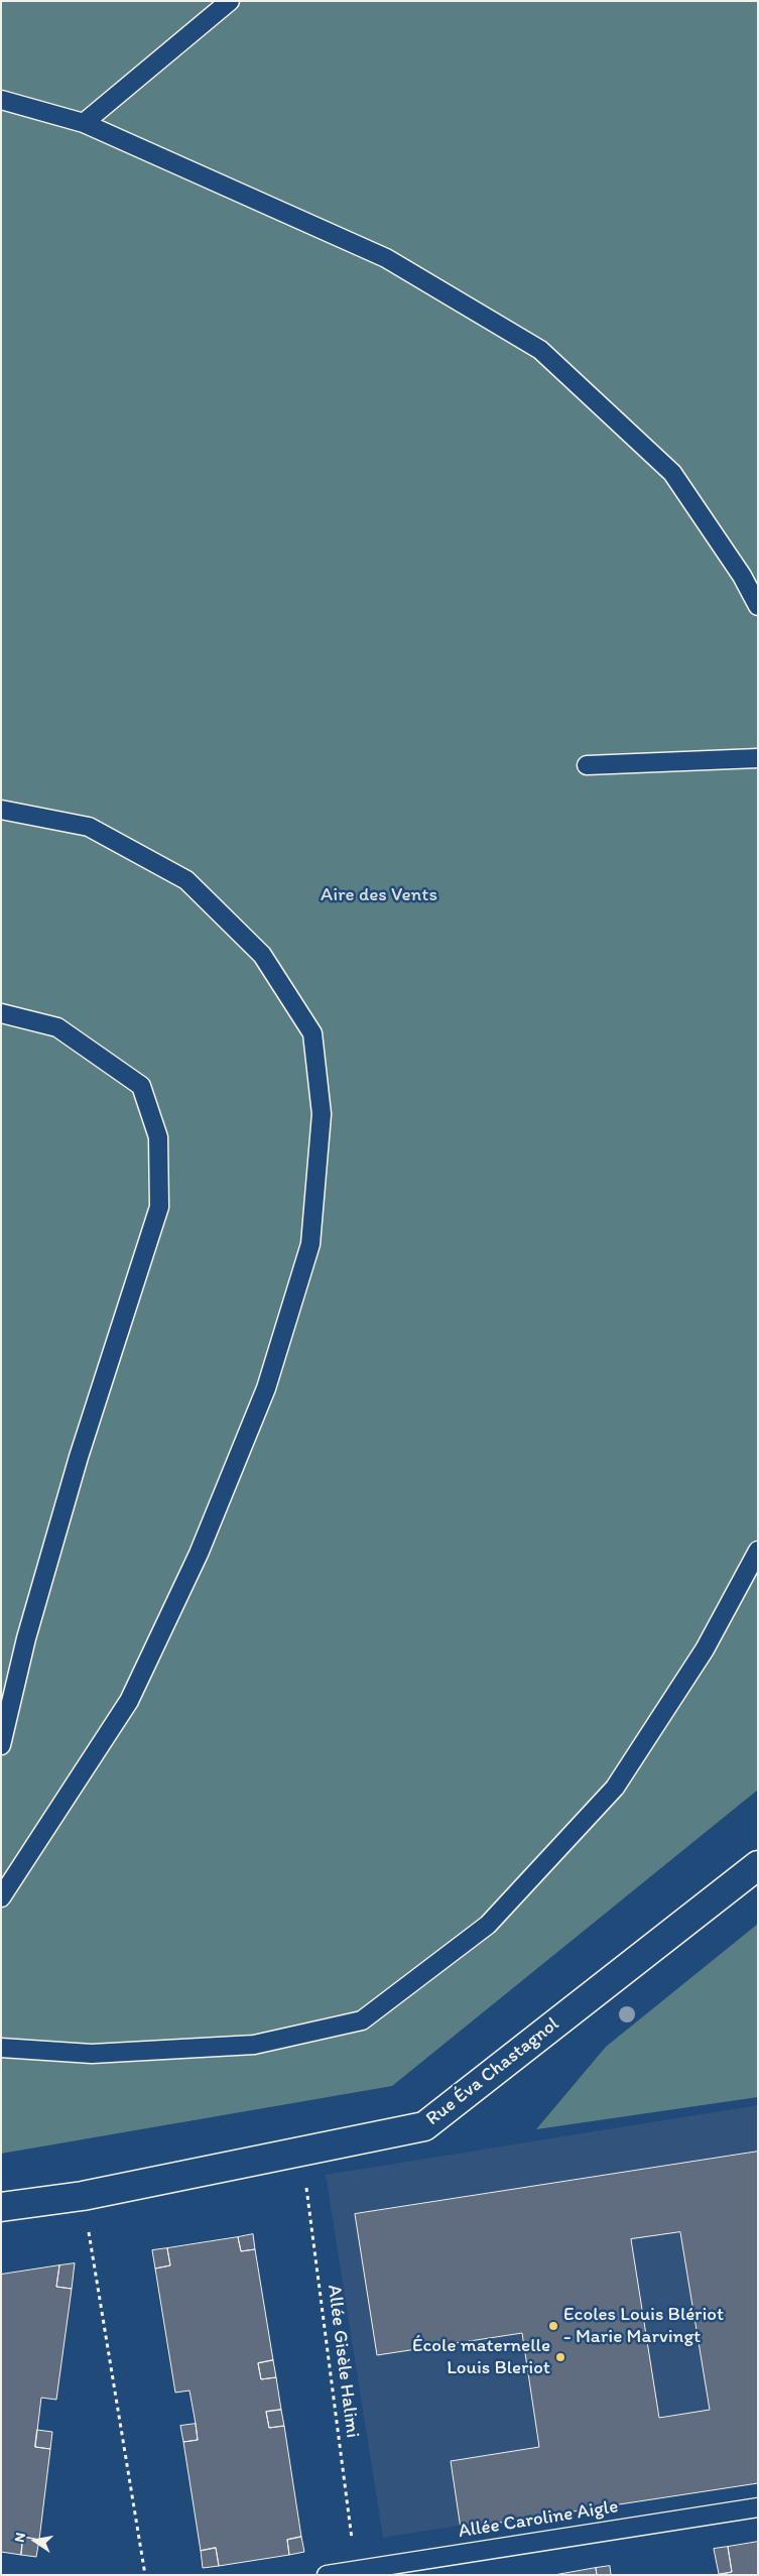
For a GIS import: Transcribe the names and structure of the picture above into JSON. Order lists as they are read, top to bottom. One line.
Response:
{"streets":{"street":["Rue Éva Chastagnol"],"lane":["Allée Caroline Aigle"],"path":["Allée Gisèle Halimi"]},"crossings":[["Rue Éva Chastagnol","Allée Gisèle Halimi"],["Allée Gisèle Halimi","Allée Caroline Aigle"]],"parks":["Aire des Vents"],"places":["Ecoles Louis Blériot - Marie Marvingt","École maternelle Louis Bleriot"],"north":"left"}
